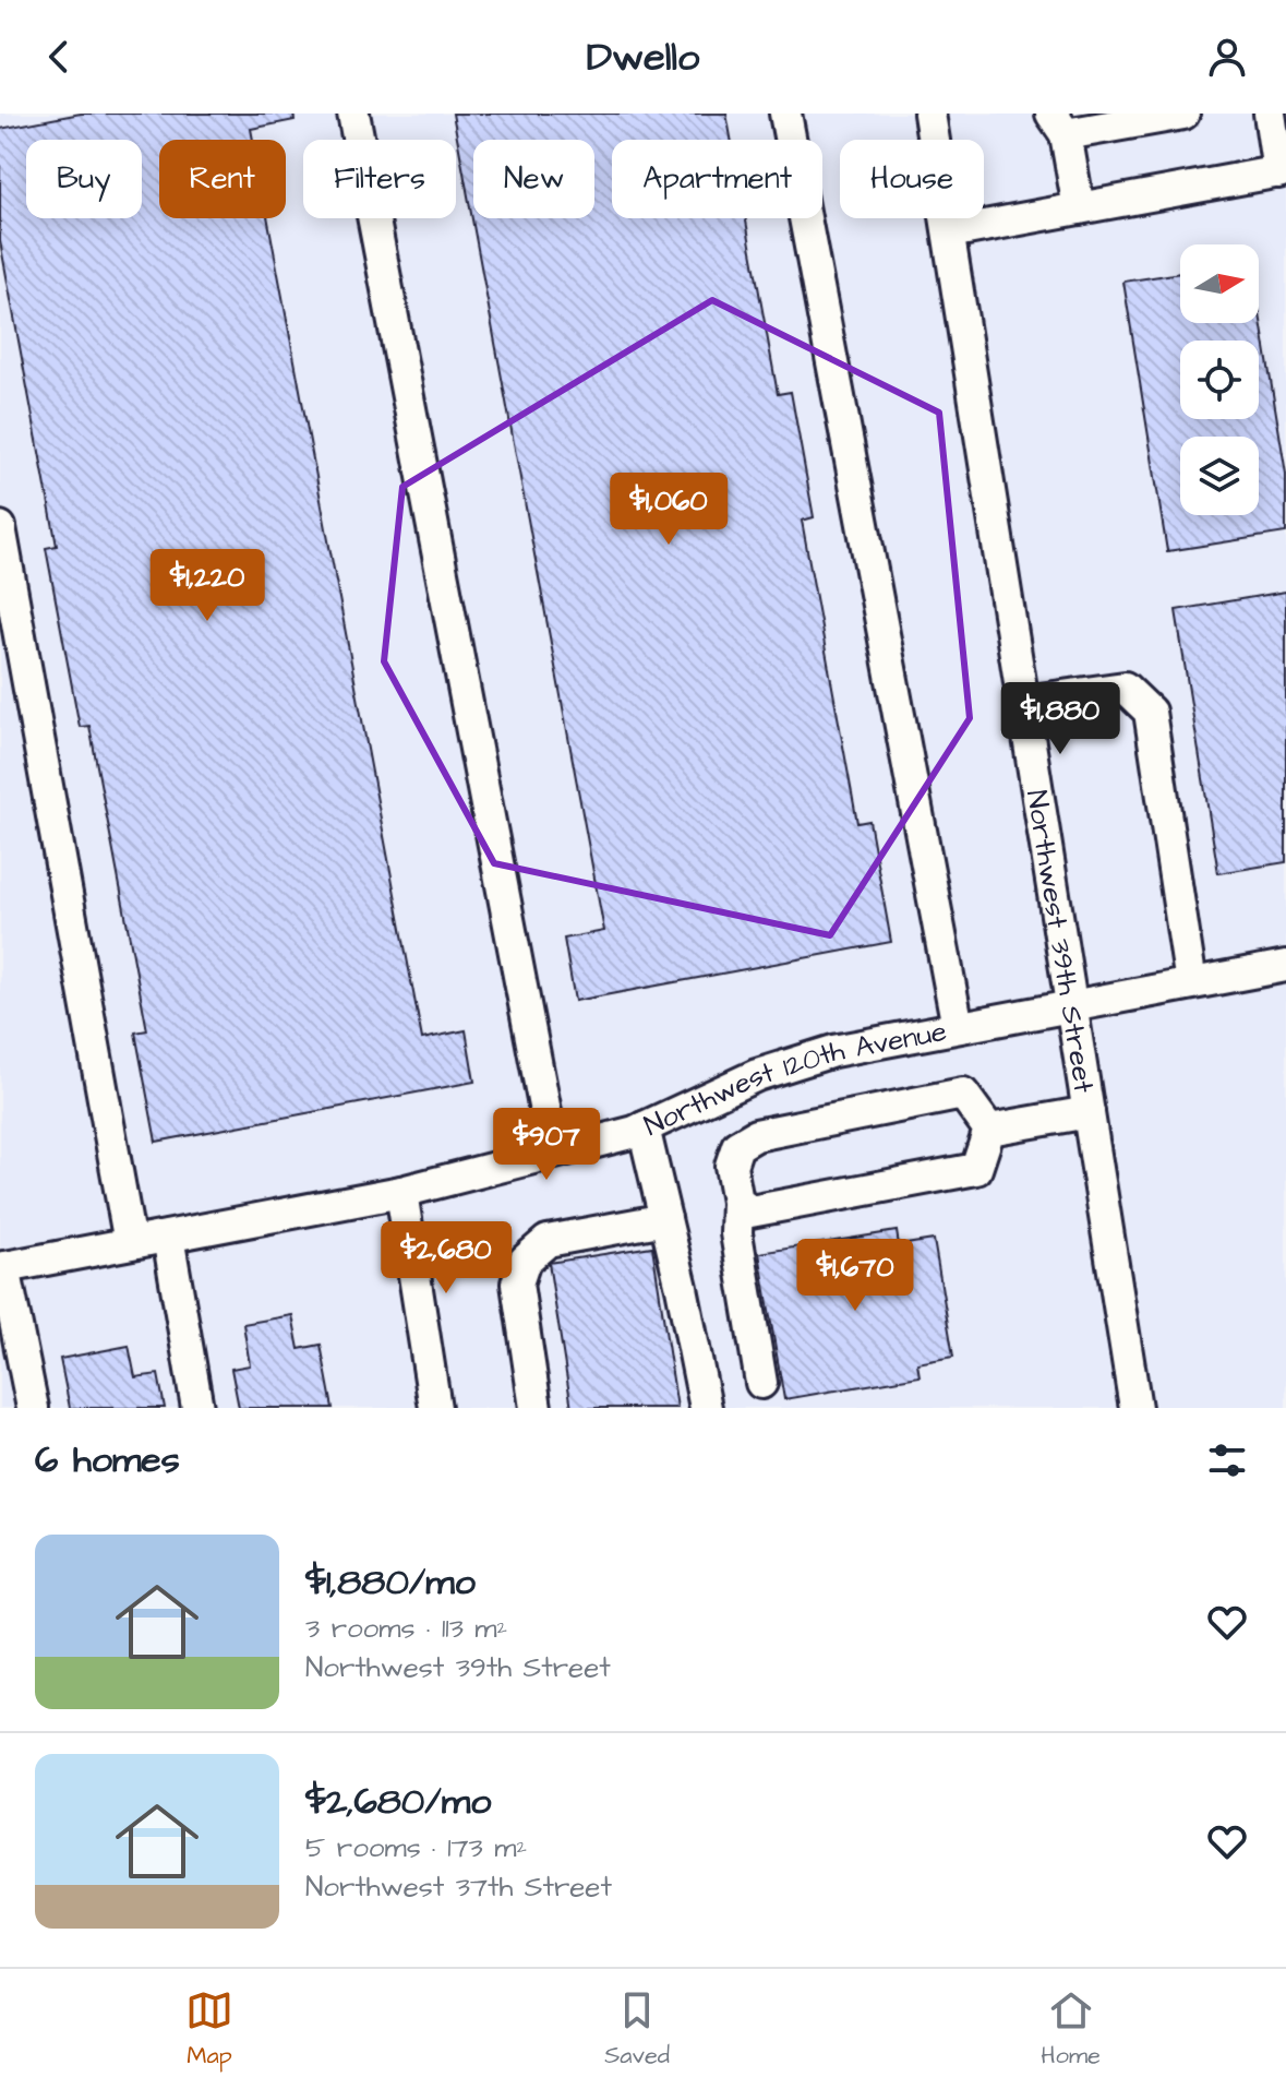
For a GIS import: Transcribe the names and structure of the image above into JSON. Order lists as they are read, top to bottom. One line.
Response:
{"streets":{"street":["Northwest 39th Street","Northwest 120th Avenue"]},"crossings":[["Northwest 39th Street","Northwest 120th Avenue"]],"north":"right","page":{"header":"Dwello","chip":["Buy","Rent","Filters","New","Apartment","House"],"price":["$1,060","$1,220","$1,880","$907","$2,680","$1,670"],"heading":"6 homes","list":[{"name":"$1,880/mo","note":"3 rooms · 113 m² · Northwest 39th Street"},{"name":"$2,680/mo","note":"5 rooms · 173 m² · Northwest 37th Street"}],"tabs":["Map","Saved","Home"]}}
